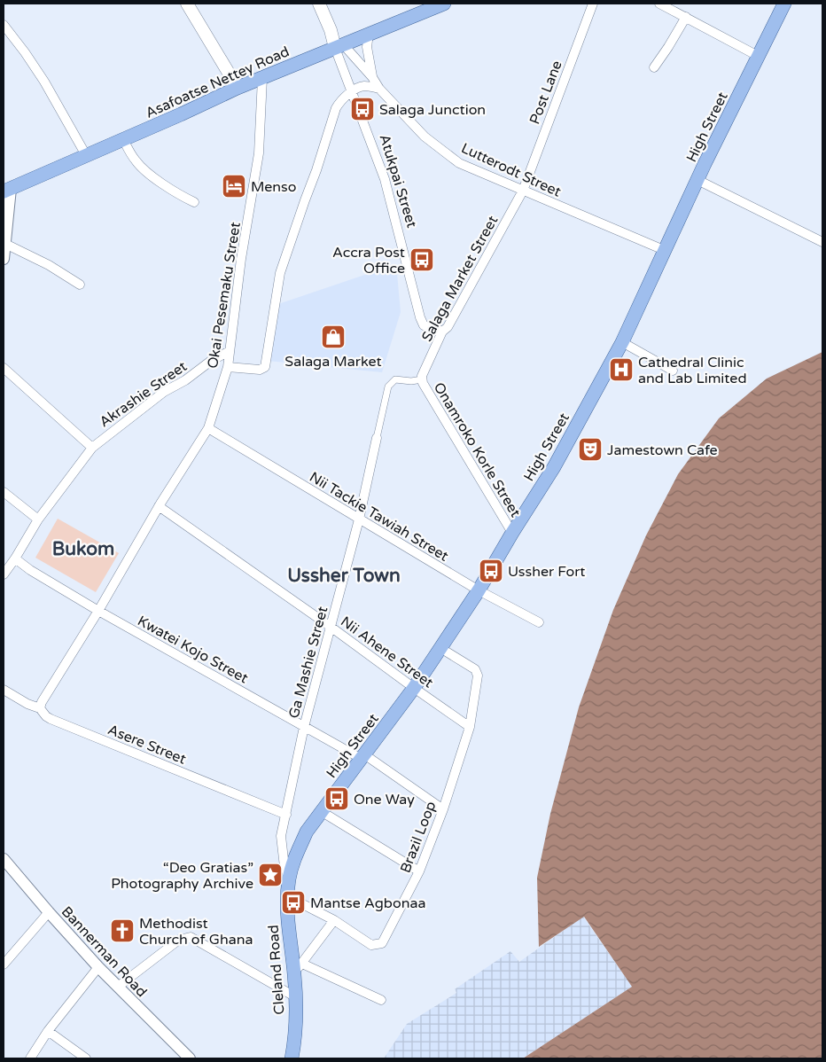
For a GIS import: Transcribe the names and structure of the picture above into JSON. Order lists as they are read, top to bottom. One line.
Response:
{"streets":{"main road":["Asafoatse Nettey Road","High Street","Cleland Road"],"street":["Post Lane","Lutterodt Street","Atukpai Street","Salaga Market Street","Okai Pesemaku Street","Akrashie Street","Onamroko Korle Street","Nii Tackie Tawiah Street","Kwatei Kojo Street","Nii Ahene Street","Ga Mashie Street","Asere Street","Brazil Loop","Bannerman Road"]},"crossings":[["Asafoatse Nettey Road","Atukpai Street"],["Asafoatse Nettey Road","Okai Pesemaku Street"],["Post Lane","Lutterodt Street"],["Post Lane","Salaga Market Street"],["High Street","Lutterodt Street"],["High Street","Onamroko Korle Street"],["High Street","Nii Tackie Tawiah Street"],["High Street","Kwatei Kojo Street"],["High Street","Nii Ahene Street"],["High Street","Ga Mashie Street"],["High Street","Brazil Loop"],["High Street","Cleland Road"],["Lutterodt Street","Salaga Market Street"],["Atukpai Street","Salaga Market Street"],["Salaga Market Street","Onamroko Korle Street"],["Salaga Market Street","Ga Mashie Street"],["Okai Pesemaku Street","Akrashie Street"],["Okai Pesemaku Street","Nii Tackie Tawiah Street"],["Okai Pesemaku Street","Kwatei Kojo Street"],["Okai Pesemaku Street","Nii Ahene Street"],["Okai Pesemaku Street","Asere Street"],["Akrashie Street","Kwatei Kojo Street"],["Onamroko Korle Street","Ga Mashie Street"],["Nii Tackie Tawiah Street","Ga Mashie Street"],["Kwatei Kojo Street","Ga Mashie Street"],["Kwatei Kojo Street","Brazil Loop"],["Nii Ahene Street","Ga Mashie Street"],["Nii Ahene Street","Brazil Loop"],["Ga Mashie Street","Asere Street"],["Ga Mashie Street","Cleland Road"],["Brazil Loop","Cleland Road"]],"districts":["Bukom","Ussher Town"],"places":{"bus stop":["Salaga Junction","Accra Post Office","Ussher Fort","One Way","Mantse Agbonaa"],"hotel":["Menso"],"shop":["Salaga Market"],"hospital":["Cathedral Clinic and Lab Limited"],"theatre":["Jamestown Cafe"],"place":["“Deo Gratias” Photography Archive"],"church":["Methodist Church of Ghana"]}}
